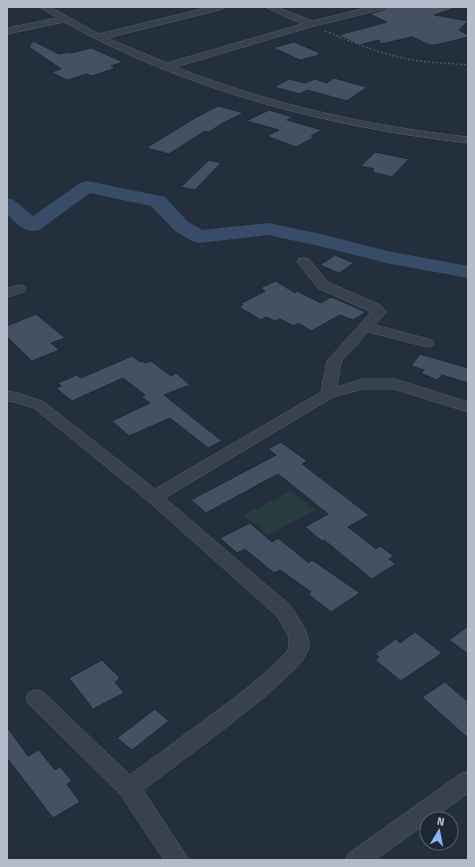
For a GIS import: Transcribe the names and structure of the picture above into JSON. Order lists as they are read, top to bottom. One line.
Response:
{"north":"top"}
